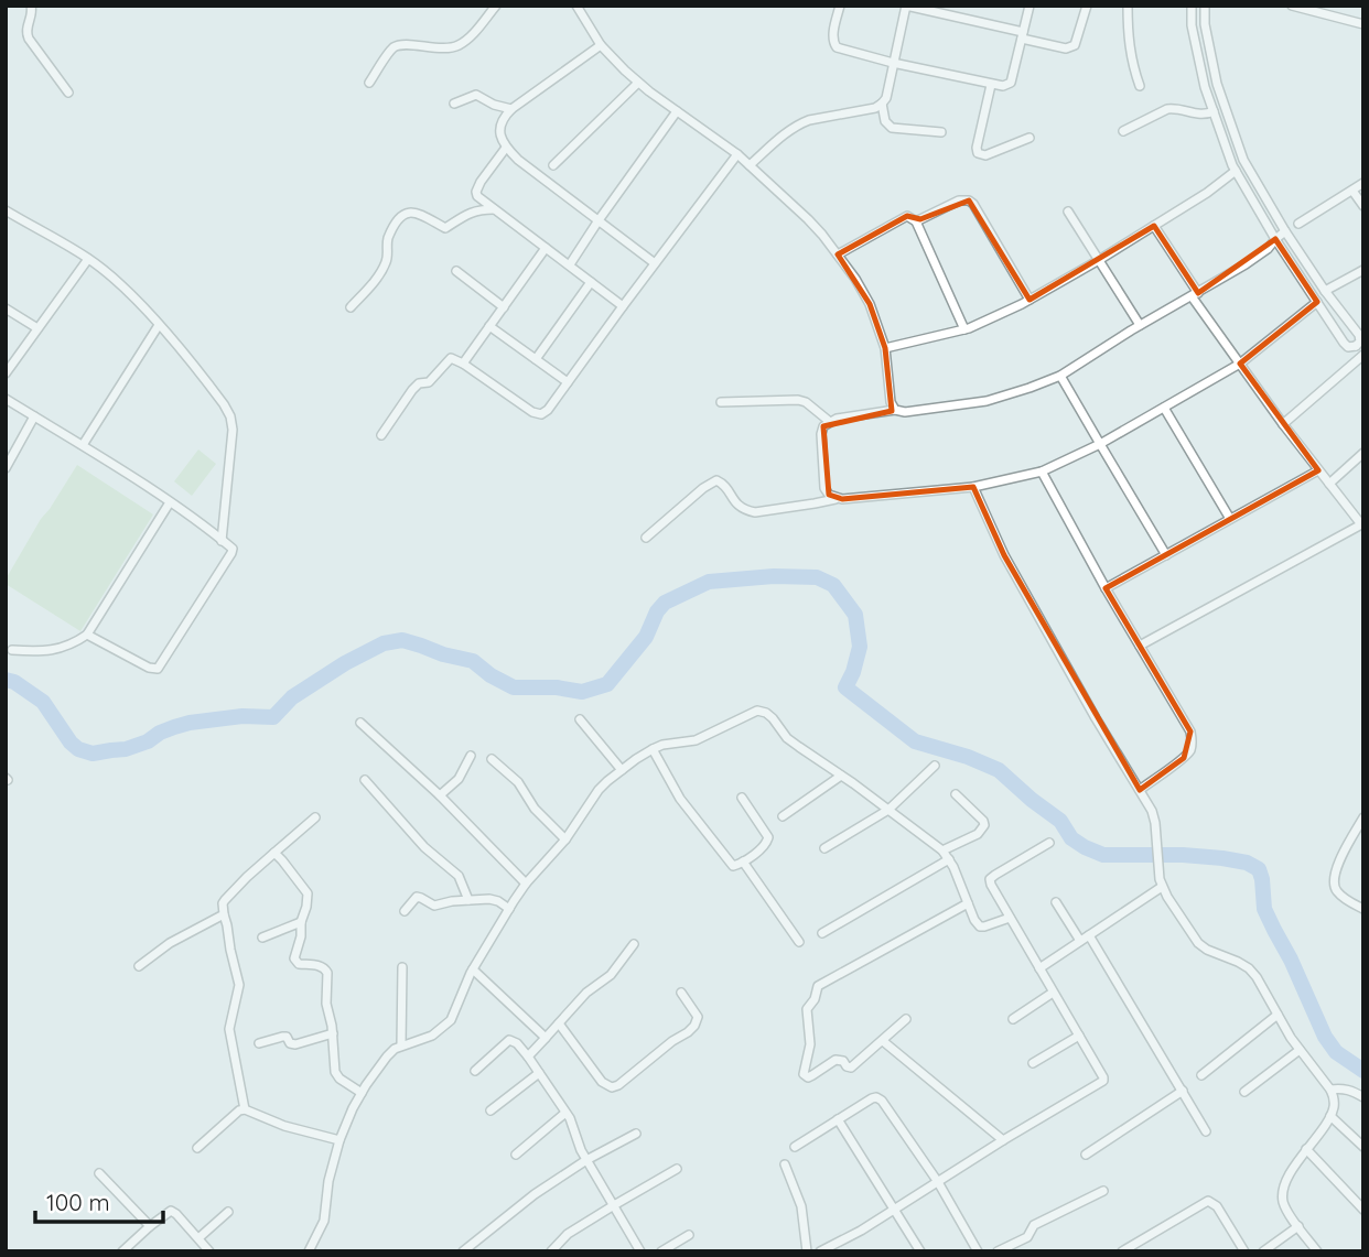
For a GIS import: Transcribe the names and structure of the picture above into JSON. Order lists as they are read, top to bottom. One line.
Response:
{"scale_bar":"100 m"}
